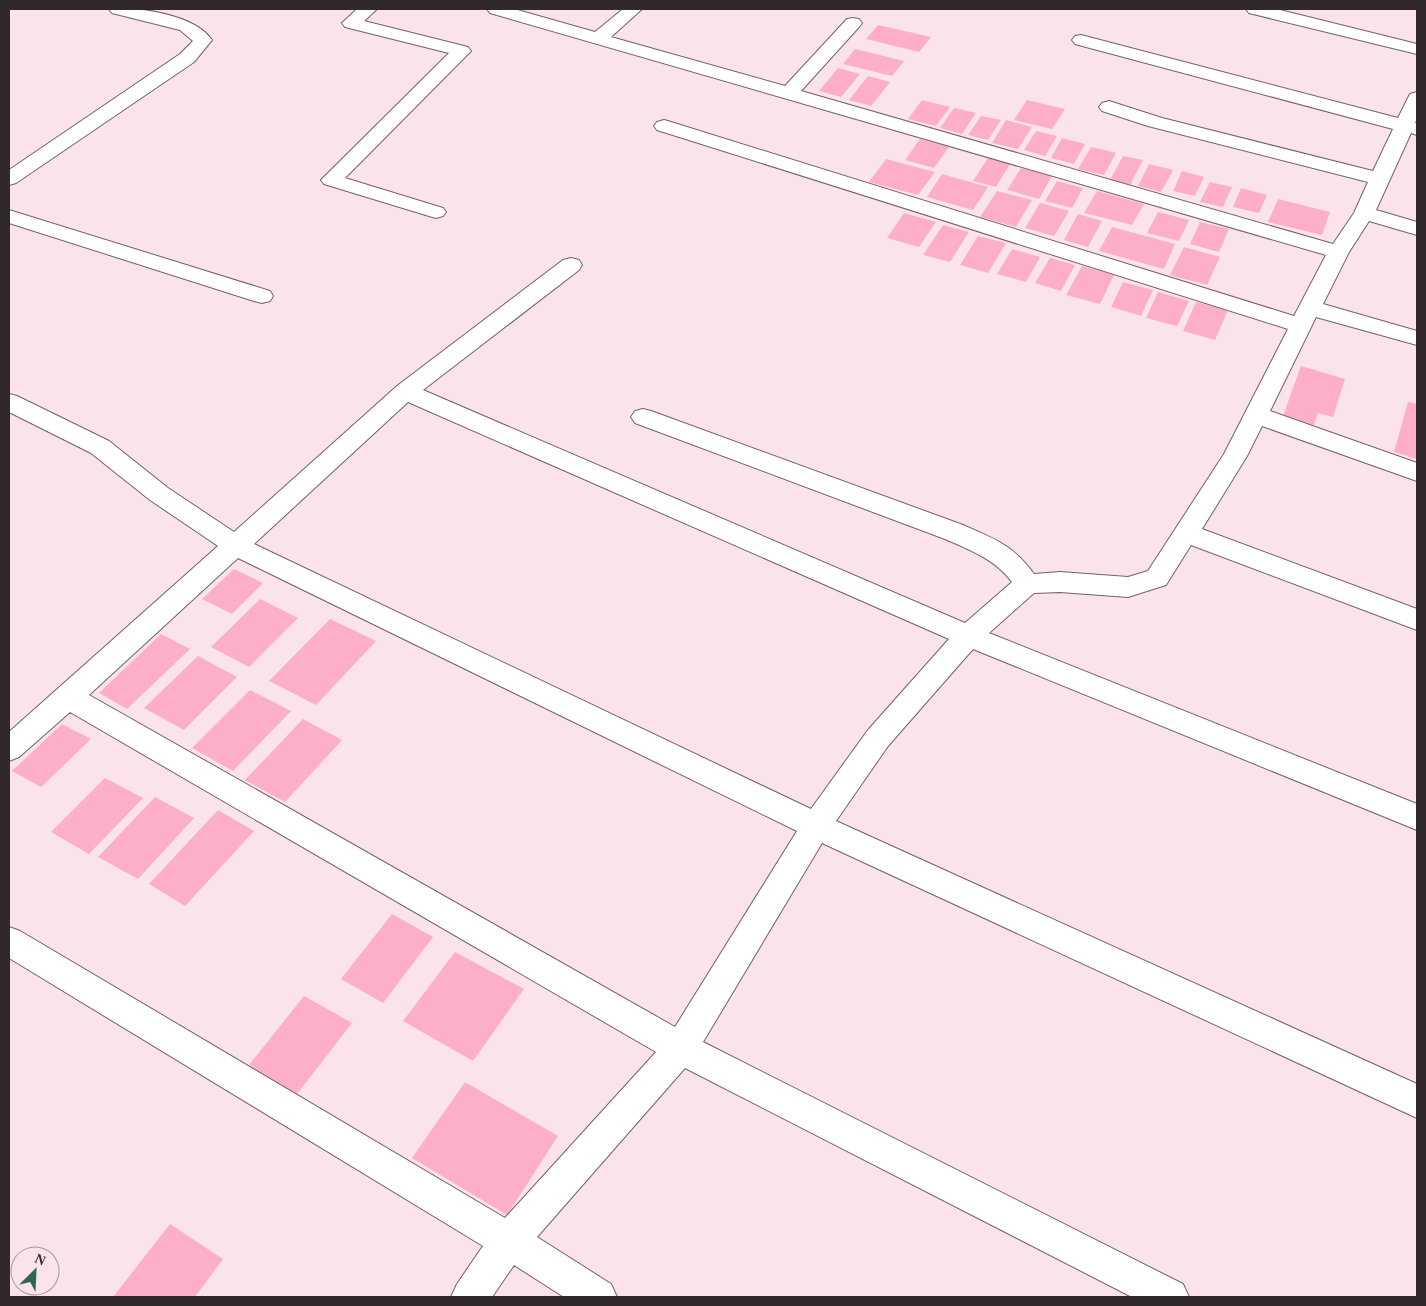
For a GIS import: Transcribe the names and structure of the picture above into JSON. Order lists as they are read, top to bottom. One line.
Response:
{"north":"top right"}
